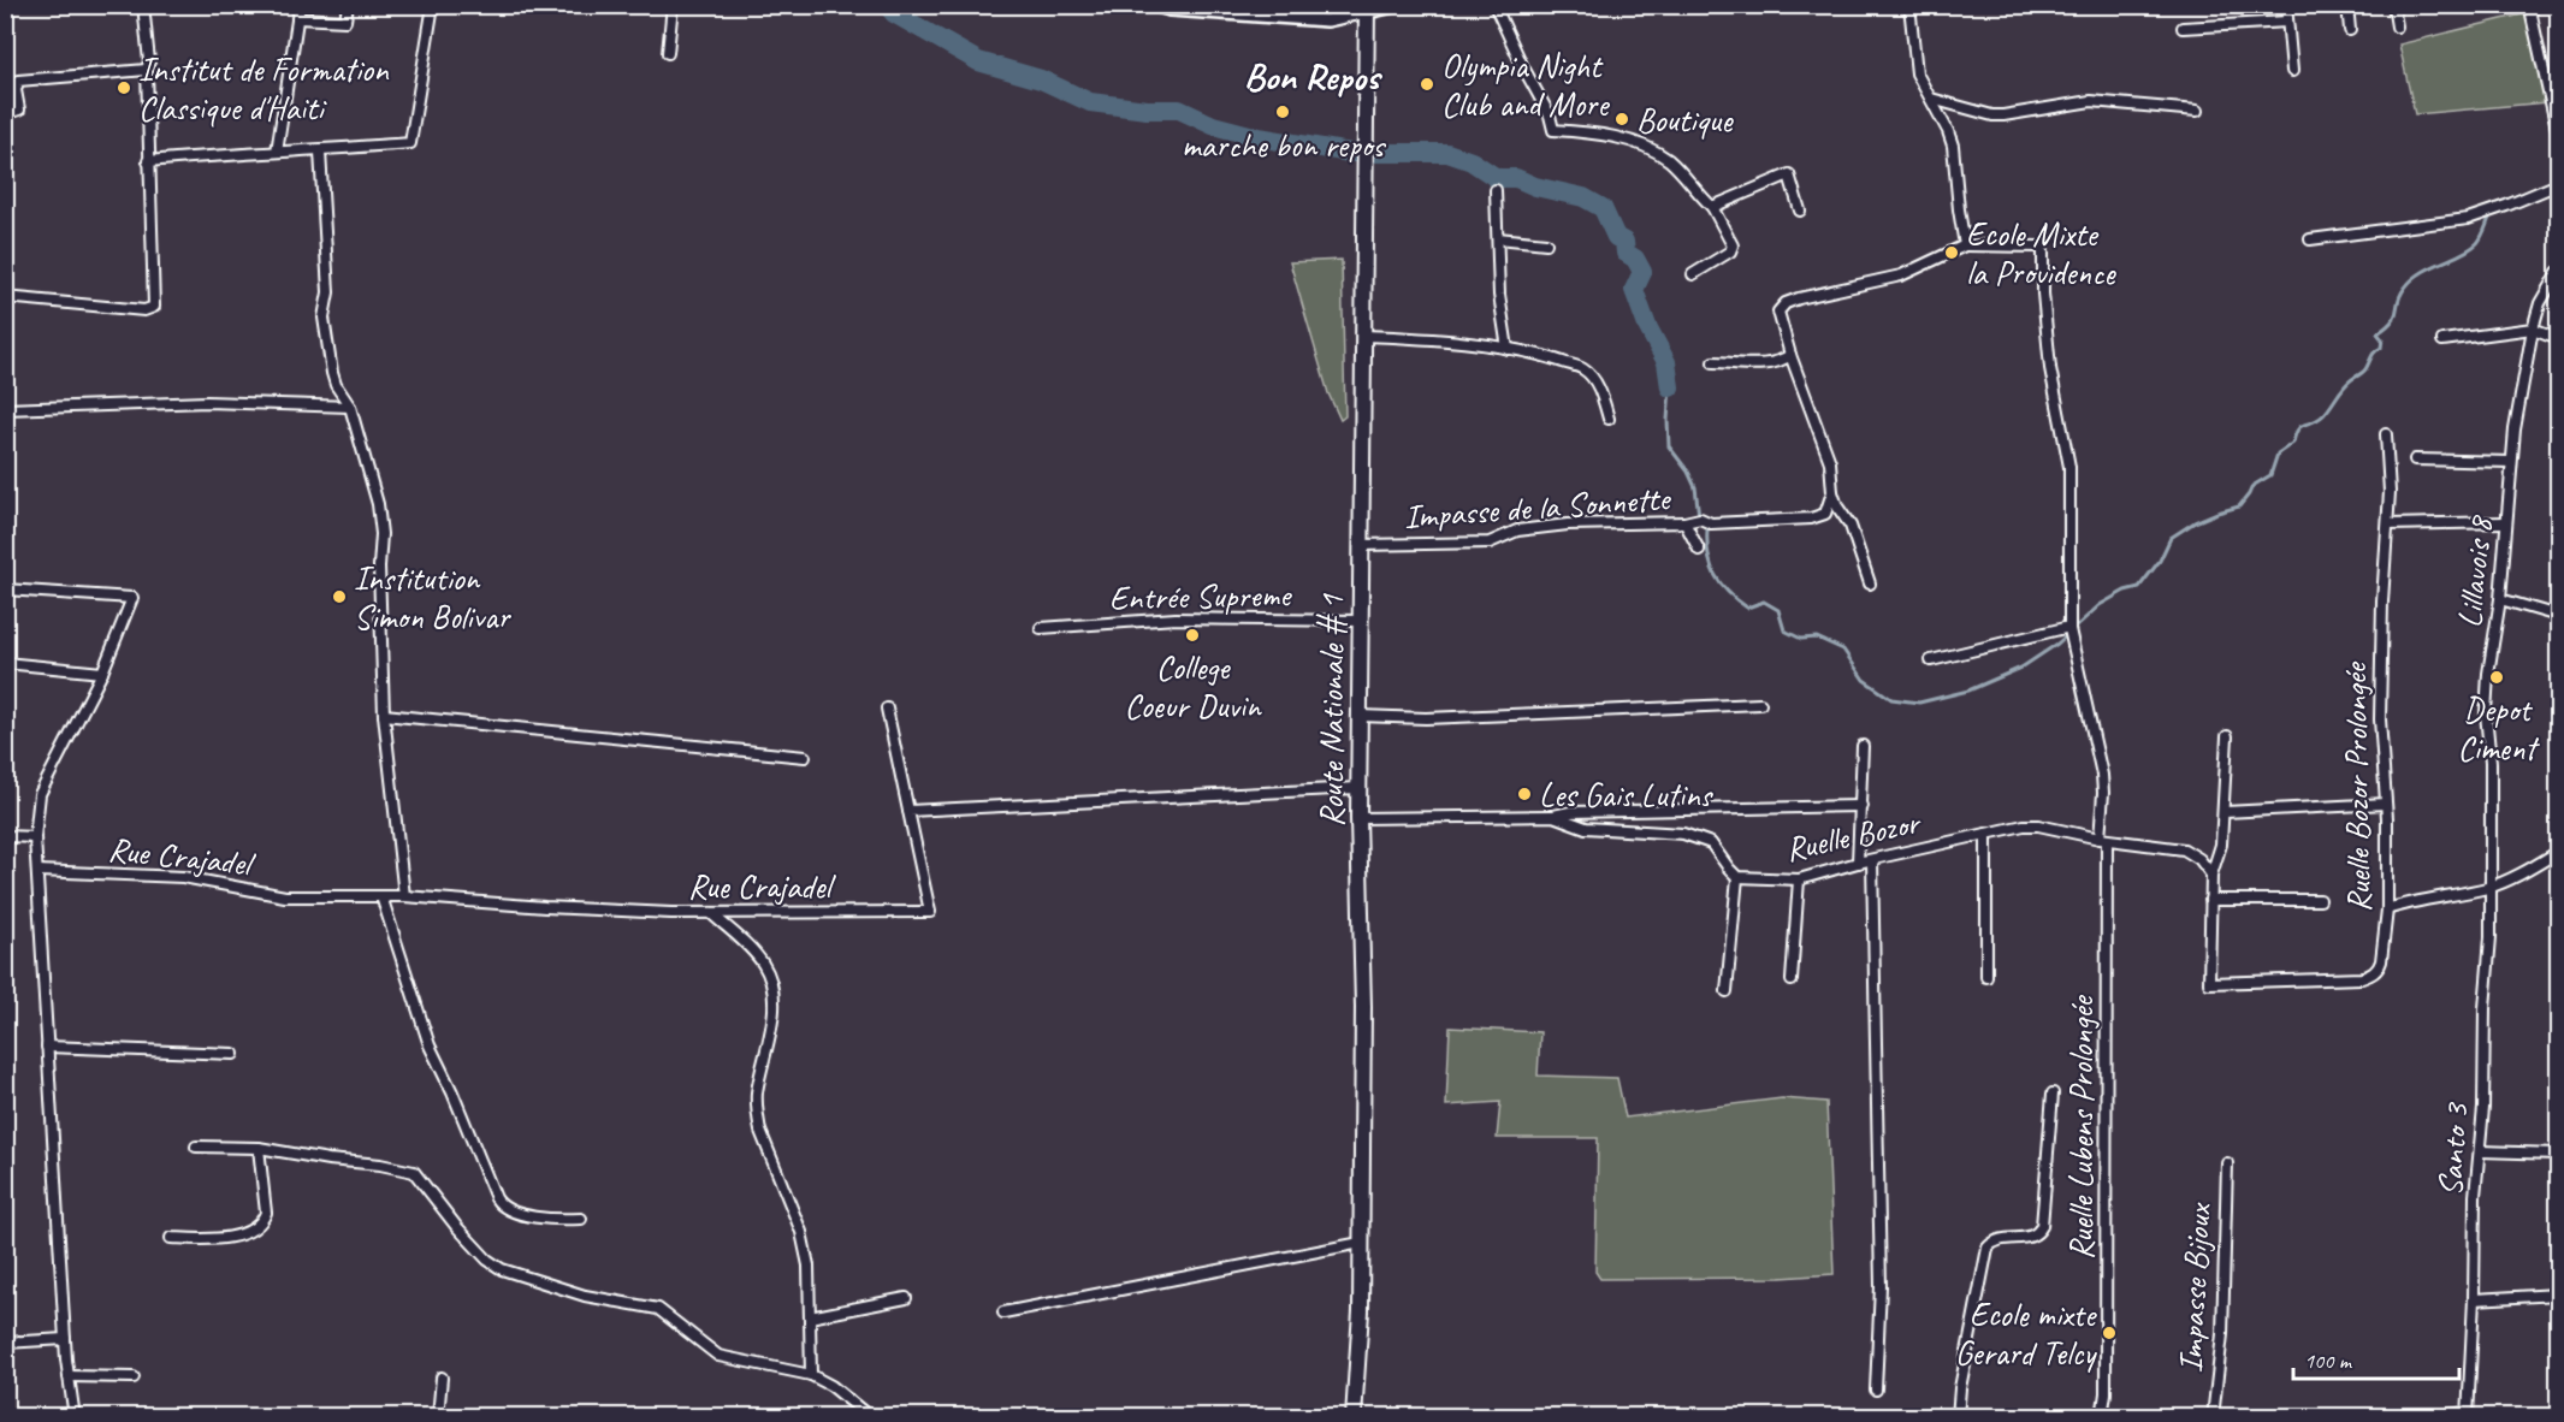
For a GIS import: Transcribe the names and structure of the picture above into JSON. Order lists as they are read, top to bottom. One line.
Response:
{"streets":{"main road":["Route Nationale # 1"],"street":["Impasse de la Sonnette","Lillavois 8","Entrée Supreme","Ruelle Bozor Prolongée","Ruelle Bozor","Rue Crajadel","Ruelle Lubens Prolongée","Santo 3","Impasse Bijoux"]},"crossings":[["Impasse de la Sonnette","Route Nationale # 1"],["Lillavois 8","Santo 3"],["Entrée Supreme","Route Nationale # 1"],["Ruelle Bozor","Ruelle Lubens Prolongée"]],"districts":["Bon Repos"],"places":["Olympia Night Club and More","Institut de Formation Classique d'Haiti","marche bon repos","Boutique","Ecole Mixte la Providence","Institution Simon Bolivar","College Coeur Duvin","Depot Ciment","Les Gais Lutins","Ecole mixte Gerard Telcy"],"scale_bar":"100 m"}
